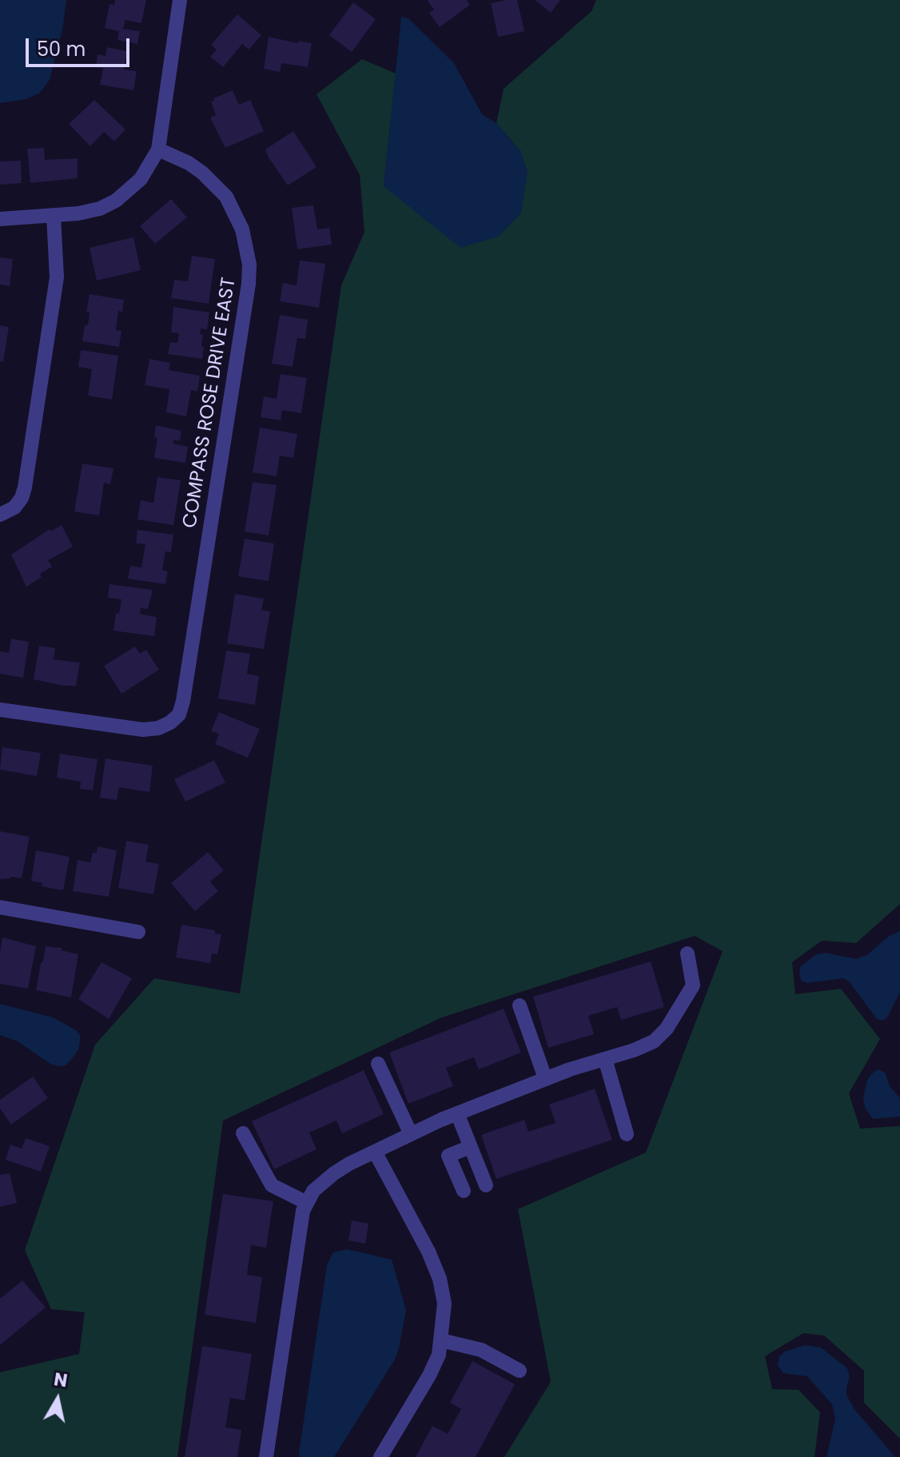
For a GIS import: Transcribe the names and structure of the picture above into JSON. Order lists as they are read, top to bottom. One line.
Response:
{"streets":{"street":["COMPASS ROSE DRIVE EAST"]},"scale_bar":"50 m","north":"top"}
